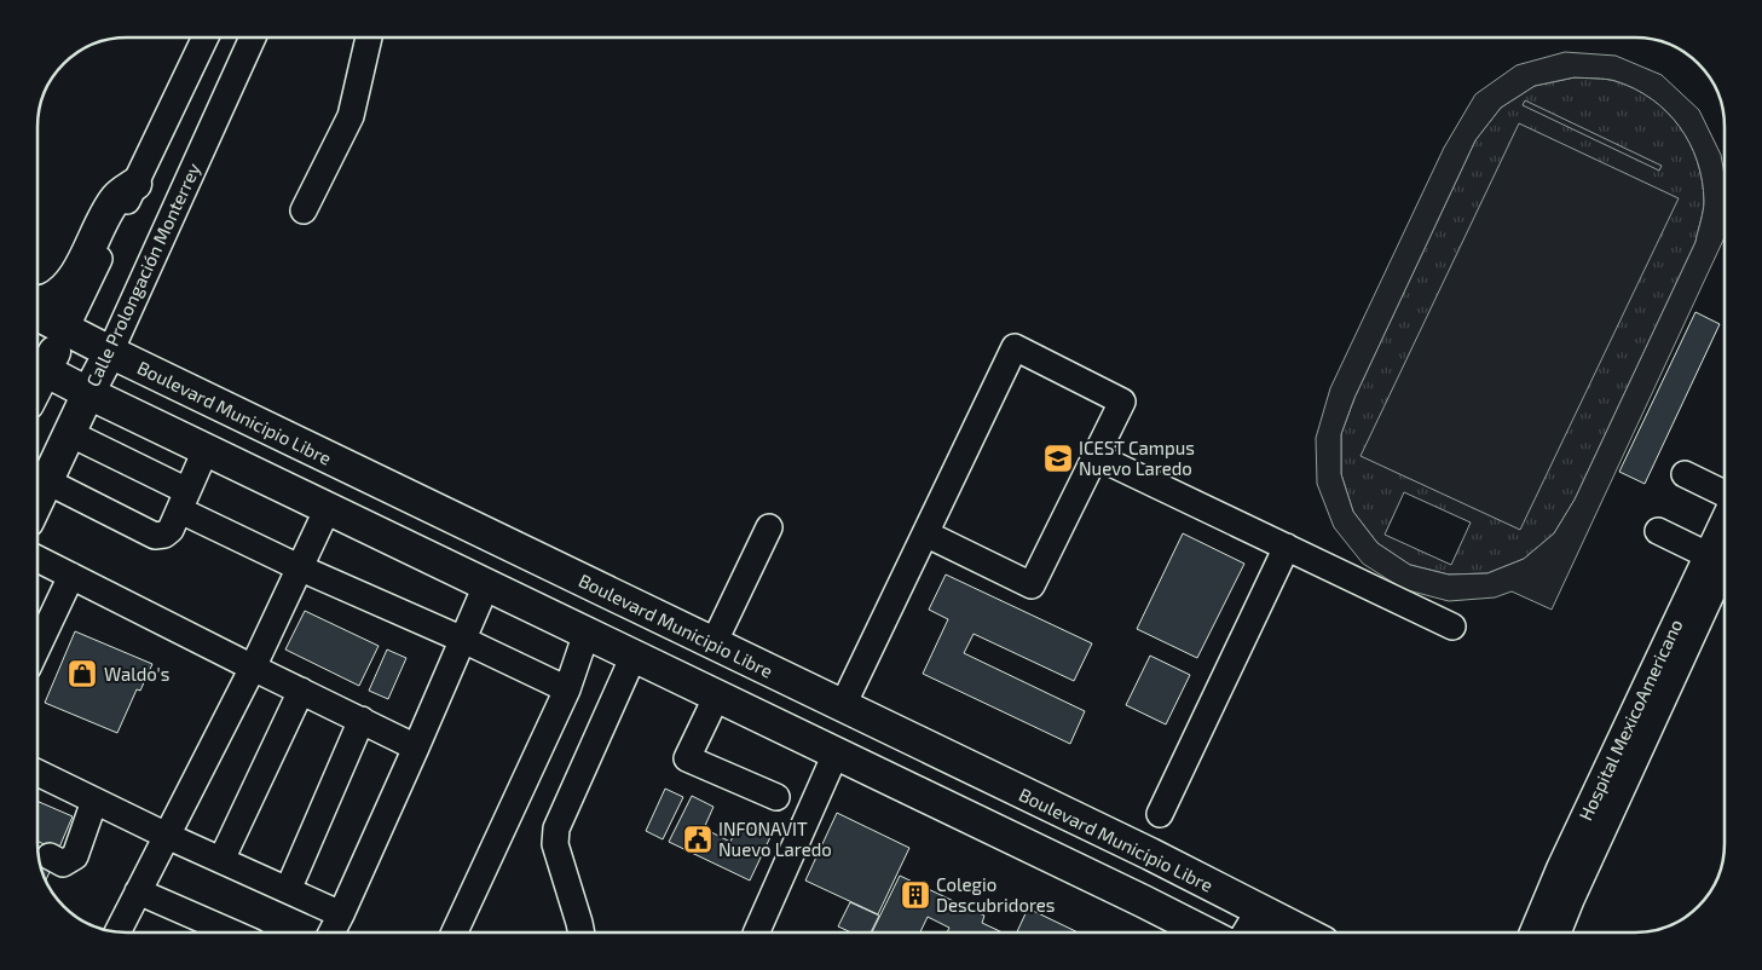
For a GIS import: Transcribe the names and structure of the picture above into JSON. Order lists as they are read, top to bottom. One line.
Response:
{"streets":{"main road":["Calle Prolongación Monterrey","Boulevard Municipio Libre"],"street":["Hospital MexicoAmericano"]},"crossings":[["Calle Prolongación Monterrey","Boulevard Municipio Libre"]],"places":{"school or university":["ICEST Campus Nuevo Laredo"],"shop":["Waldo's"],"public building":["INFONAVIT Nuevo Laredo"],"building":["Colegio Descubridores"]}}
